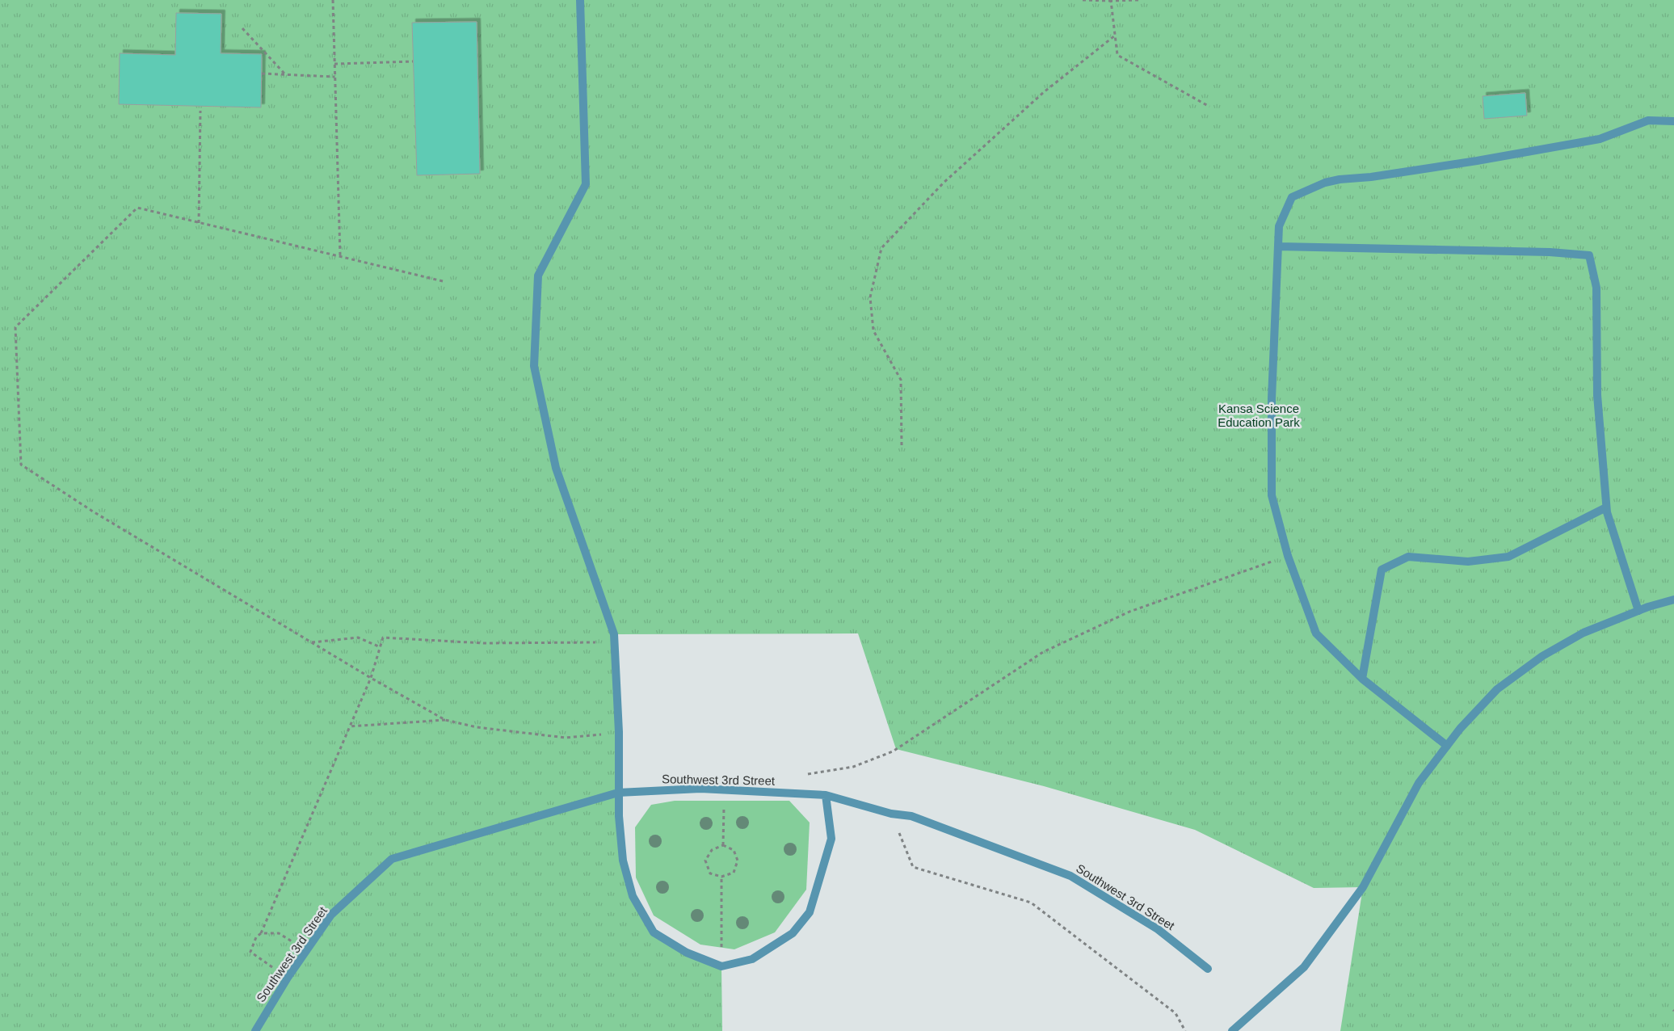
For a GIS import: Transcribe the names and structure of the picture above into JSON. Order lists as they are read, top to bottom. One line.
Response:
{"streets":{"street":["Southwest 3rd Street"]},"parks":["Kansa Science Education Park"]}
